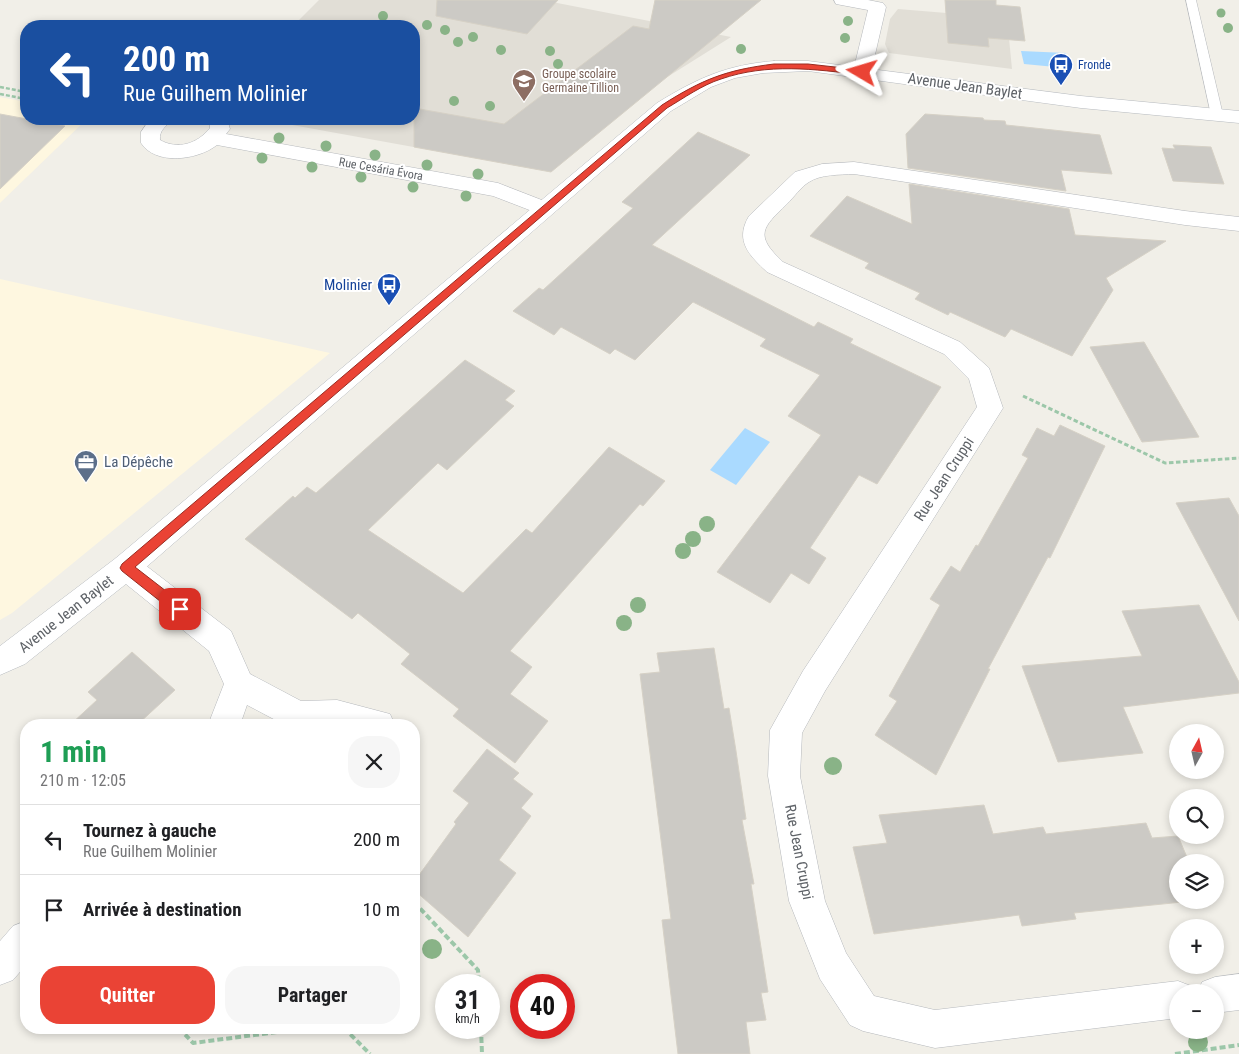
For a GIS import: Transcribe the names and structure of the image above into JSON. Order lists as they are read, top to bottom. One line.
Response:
{"streets":{"street":["Avenue Jean Baylet","Rue Cesária Évora","Rue Jean Cruppi"]},"crossings":[["Avenue Jean Baylet","Rue Cesária Évora"]],"places":{"bus stop":["Fronde","Molinier"],"school or university":["Groupe scolaire Germaine Tillion"],"office":["La Dépêche"]},"north":"top","page":{"turn":["200 m","Rue Guilhem Molinier"],"heading":["1 min","210 m · 12:05"],"map_buttons":["+","−"],"list":[{"name":"Tournez à gauche","note":"Rue Guilhem Molinier","value":"200 m"},{"name":"Arrivée à destination","value":"10 m"}],"buttons":["Quitter","Partager"],"speed":"31 km/h","limit":"40"}}
